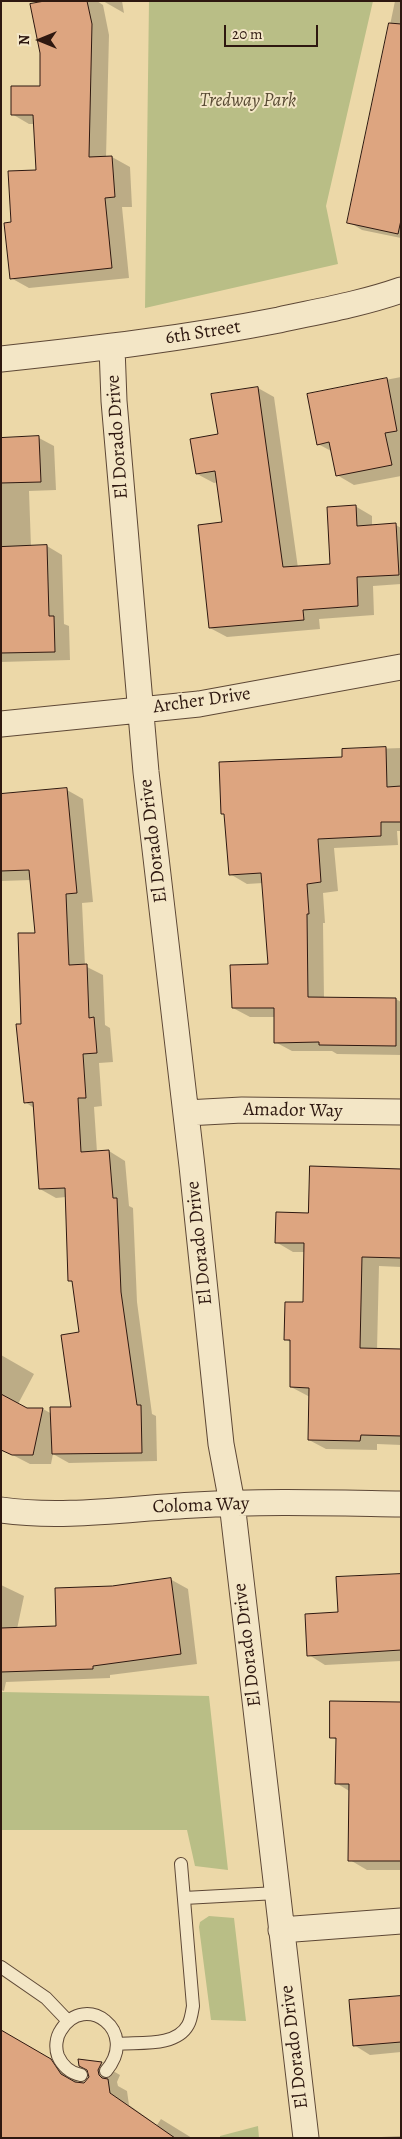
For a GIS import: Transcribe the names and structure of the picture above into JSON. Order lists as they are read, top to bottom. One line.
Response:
{"streets":{"street":["6th Street","El Dorado Drive","Archer Drive","Amador Way","Coloma Way"]},"crossings":[["6th Street","El Dorado Drive"],["El Dorado Drive","Archer Drive"],["El Dorado Drive","Amador Way"],["El Dorado Drive","Coloma Way"]],"parks":["Tredway Park"],"scale_bar":"20 m","north":"left"}
